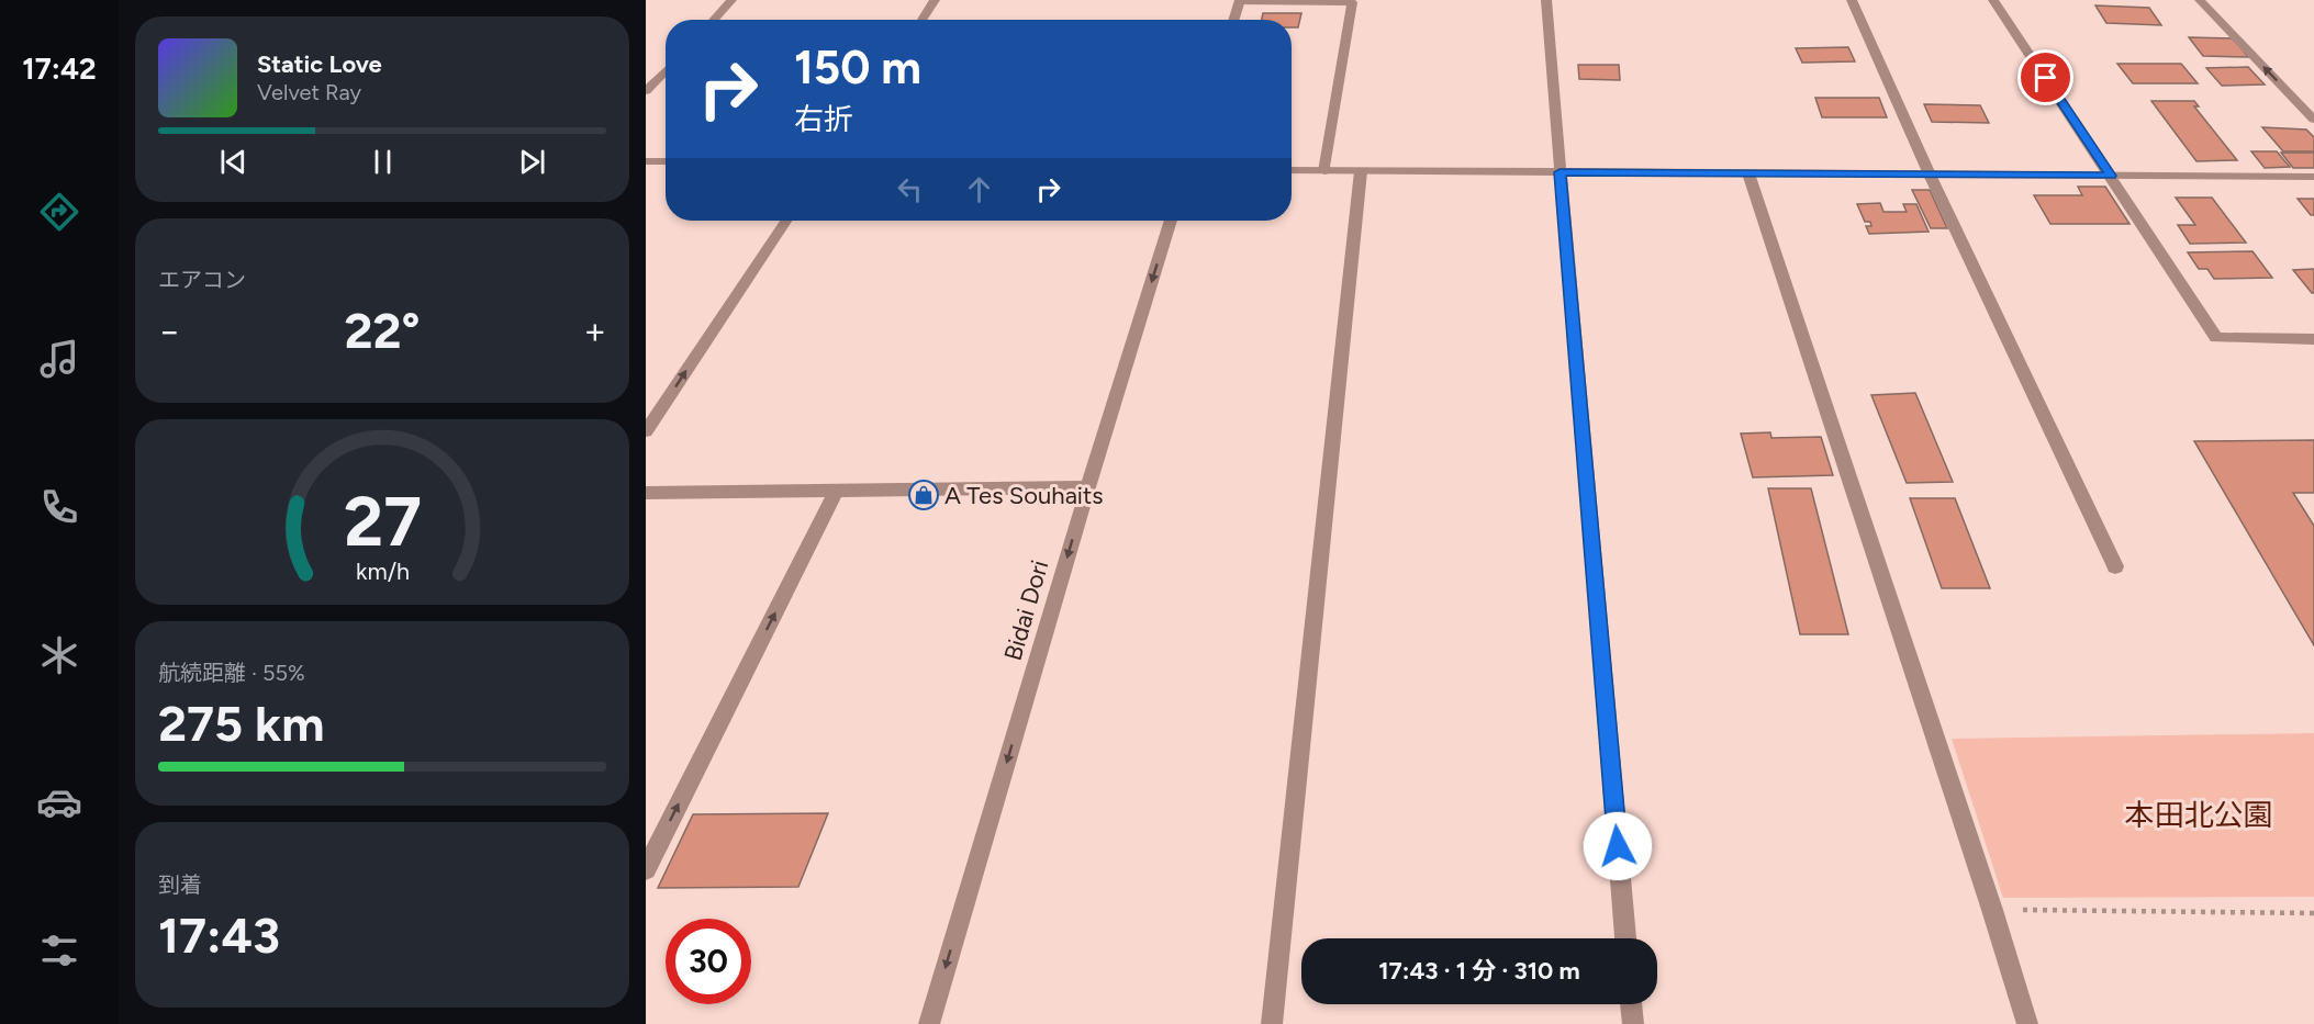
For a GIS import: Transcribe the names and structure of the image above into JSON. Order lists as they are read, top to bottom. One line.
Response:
{"streets":{"street":["Bidai Dori"]},"one_way":["Bidai Dori"],"parks":["本田北公園"],"places":{"shop":["A Tes Souhaits"]},"page":{"tabs":"17:42","turn":["150 m","右折"],"song":["Static Love","Velvet Ray"],"tile":["エアコン",["航続距離 · 55%","275 km"],["到着","17:43"]],"heat":["−","22°","+"],"limit":"30","trip":"17:43 · 1 分 · 310 m","gauge":["27","km/h"]}}
